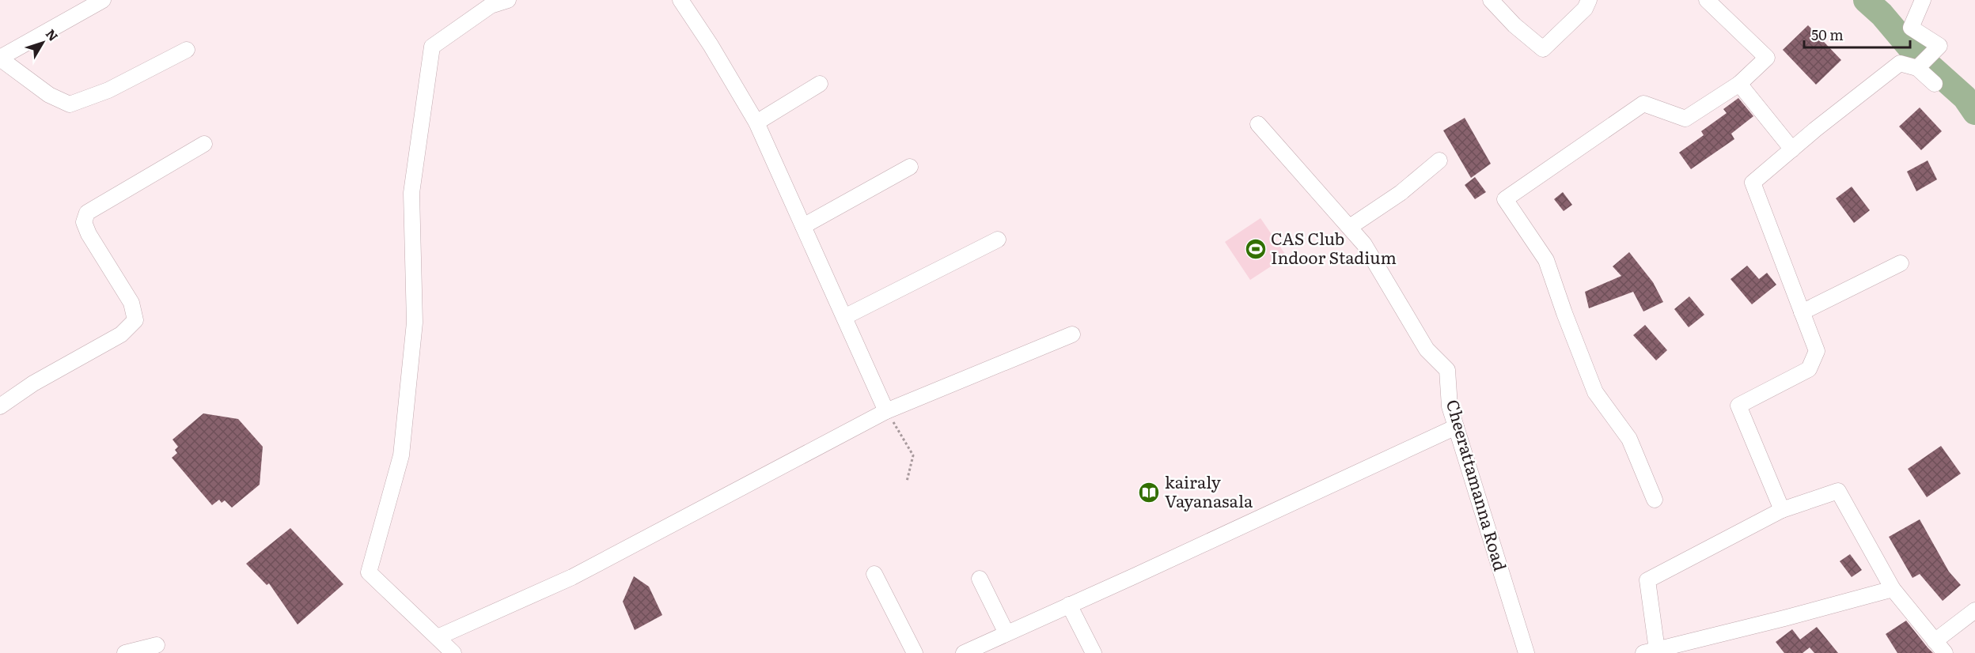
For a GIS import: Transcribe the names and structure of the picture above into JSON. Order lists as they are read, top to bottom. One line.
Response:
{"streets":{"street":["Cheerattamanna Road"]},"places":{"sports":["CAS Club Indoor Stadium"],"library":["kairaly Vayanasala"]},"scale_bar":"50 m","north":"top right"}
